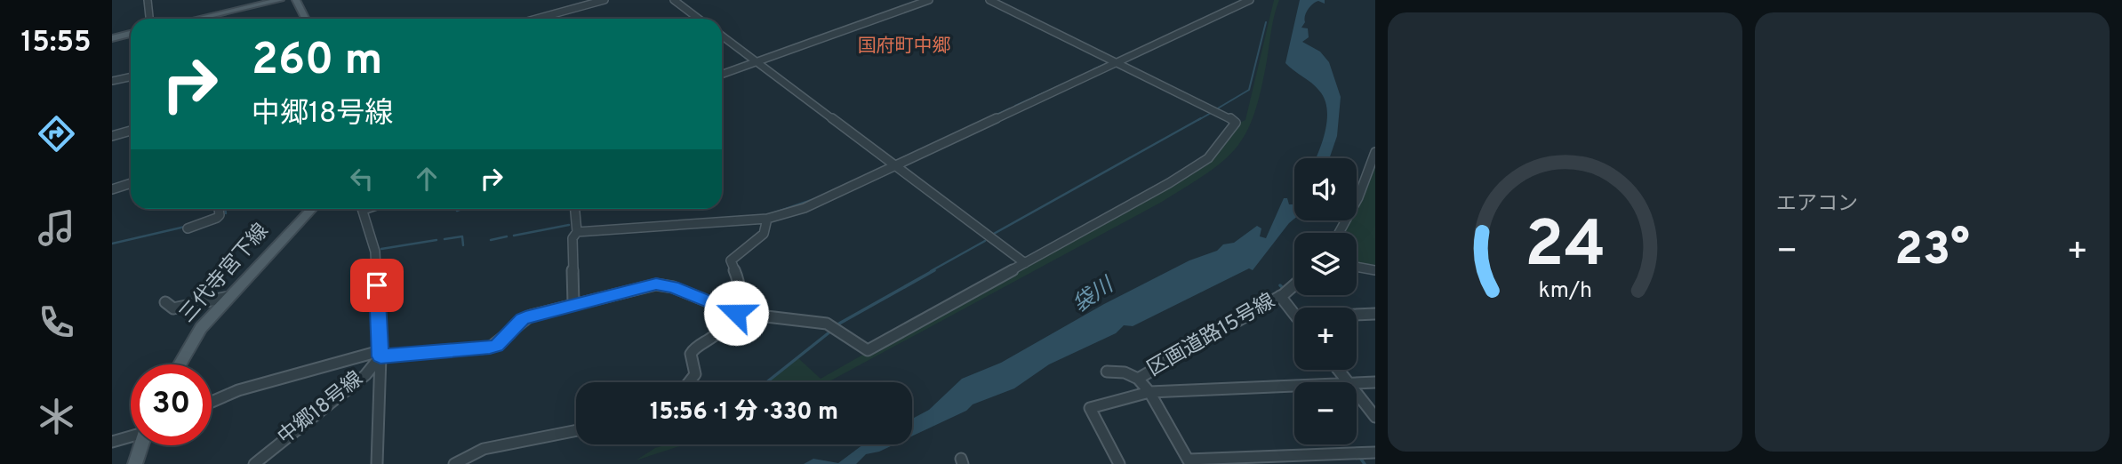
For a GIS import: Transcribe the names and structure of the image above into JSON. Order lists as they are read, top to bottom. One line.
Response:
{"streets":{"main road":["三代寺宮下線"],"street":["区画道路15号線","中郷18号線"]},"districts":["国府町中郷"],"water":["袋川"],"page":{"tabs":"15:55","tile":"エアコン","turn":["260 m","中郷18号線"],"map_buttons":["+","−"],"heat":["−","23°","+"],"limit":"30","trip":"15:56 · 1 分 · 330 m","gauge":["24","km/h"]}}
